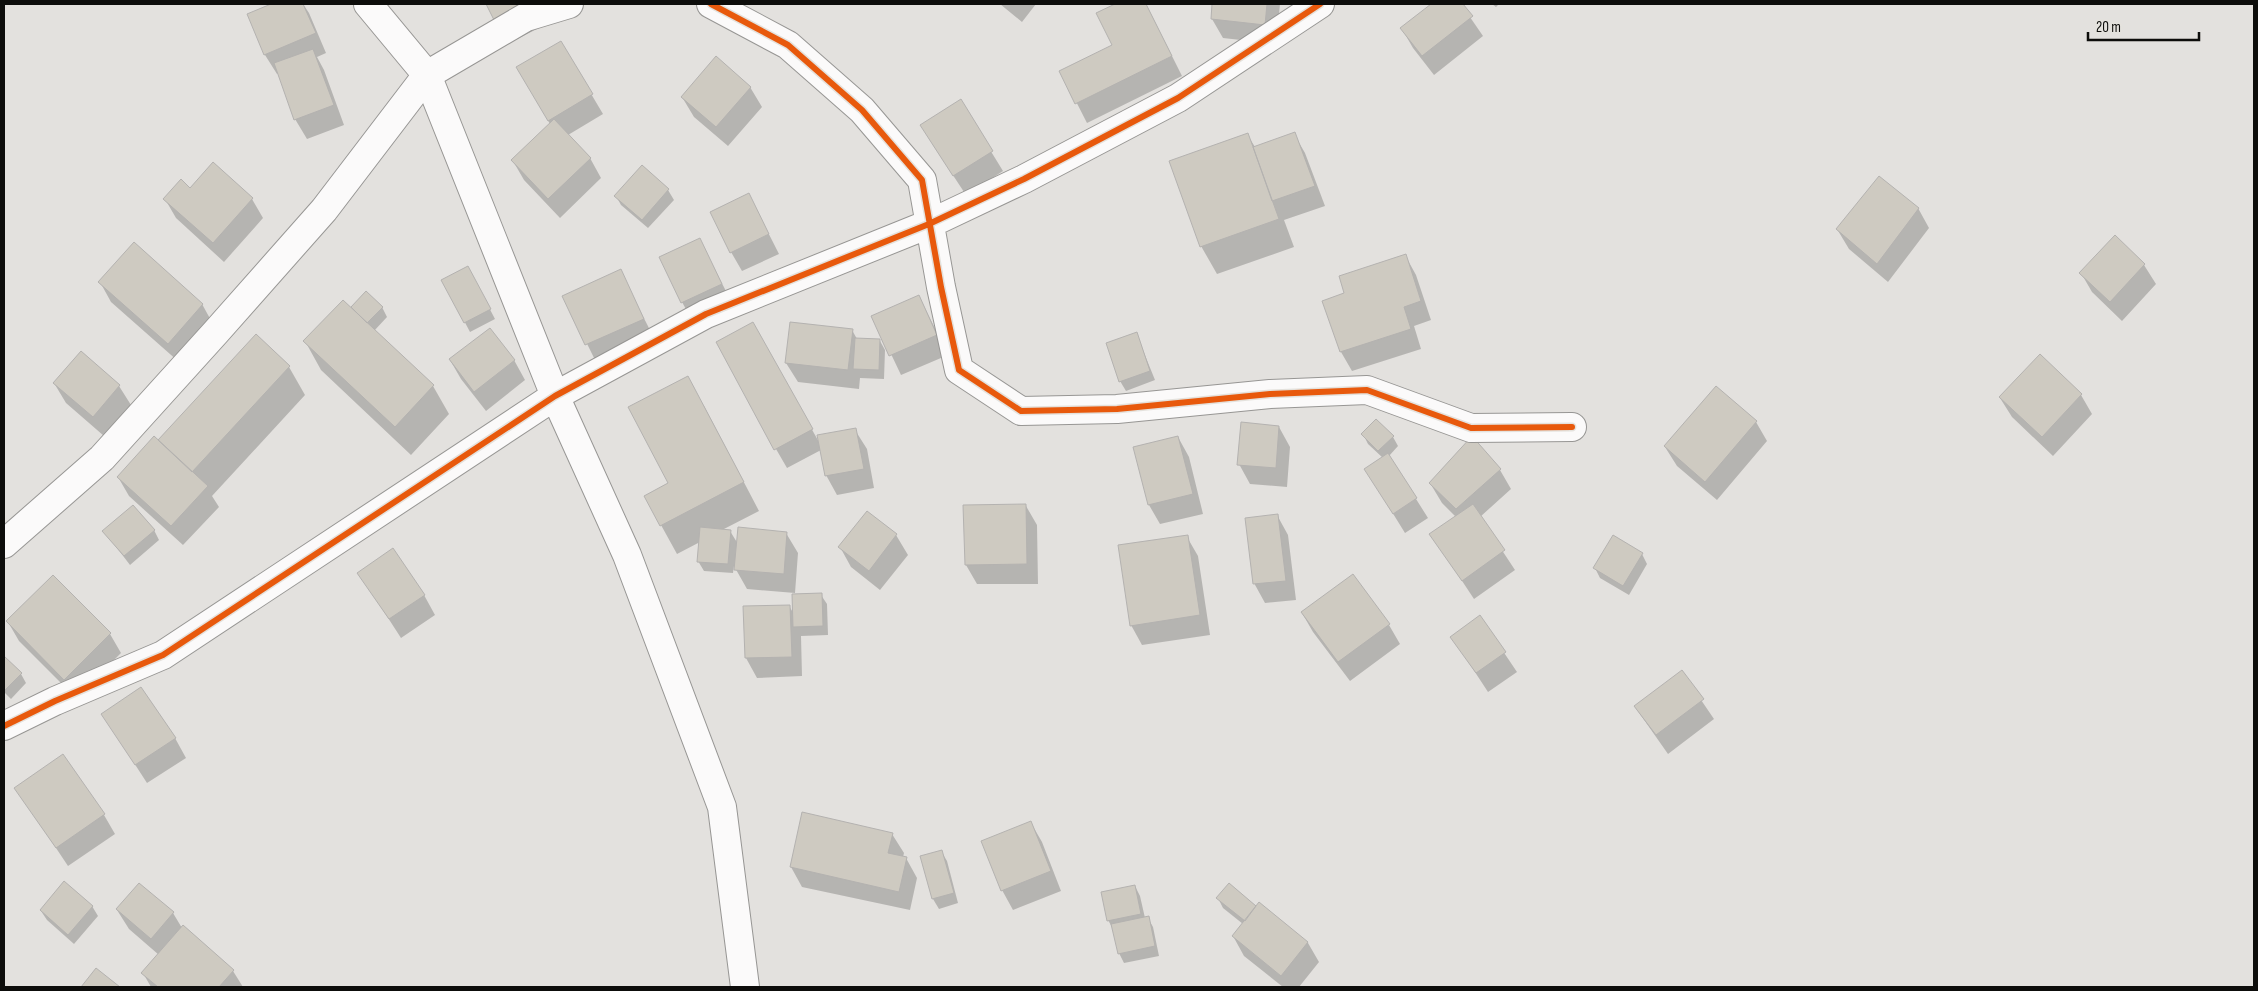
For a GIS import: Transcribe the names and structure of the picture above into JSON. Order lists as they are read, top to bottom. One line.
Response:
{"scale_bar":"20 m"}
